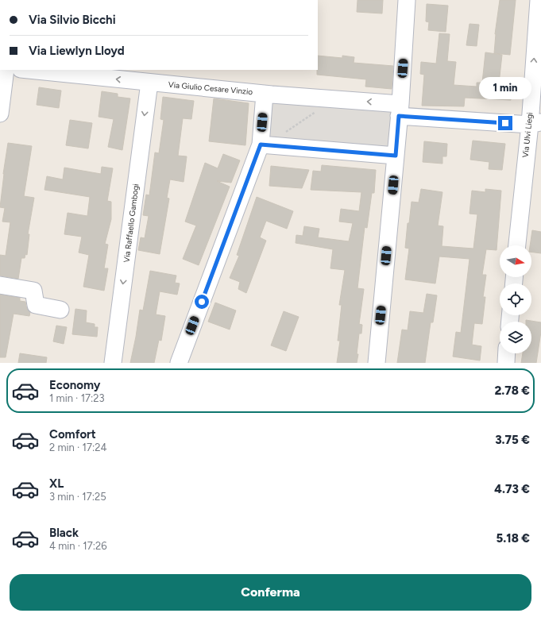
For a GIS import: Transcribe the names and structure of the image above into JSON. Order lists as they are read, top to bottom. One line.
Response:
{"streets":{"street":["Via Giulio Cesare Vinzio","Via Ulvi Liegi","Via Raffaello Gambogi"]},"crossings":[["Via Giulio Cesare Vinzio","Via Ulvi Liegi"],["Via Giulio Cesare Vinzio","Via Raffaello Gambogi"]],"north":"right","page":{"banner":["Via Silvio Bicchi","Via Liewlyn Lloyd"],"bubble":"1 min","list":[{"name":"Economy","note":"1 min · 17:23","value":"2.78 €"},{"name":"Comfort","note":"2 min · 17:24","value":"3.75 €"},{"name":"XL","note":"3 min · 17:25","value":"4.73 €"},{"name":"Black","note":"4 min · 17:26","value":"5.18 €"}],"buttons":"Conferma"}}
